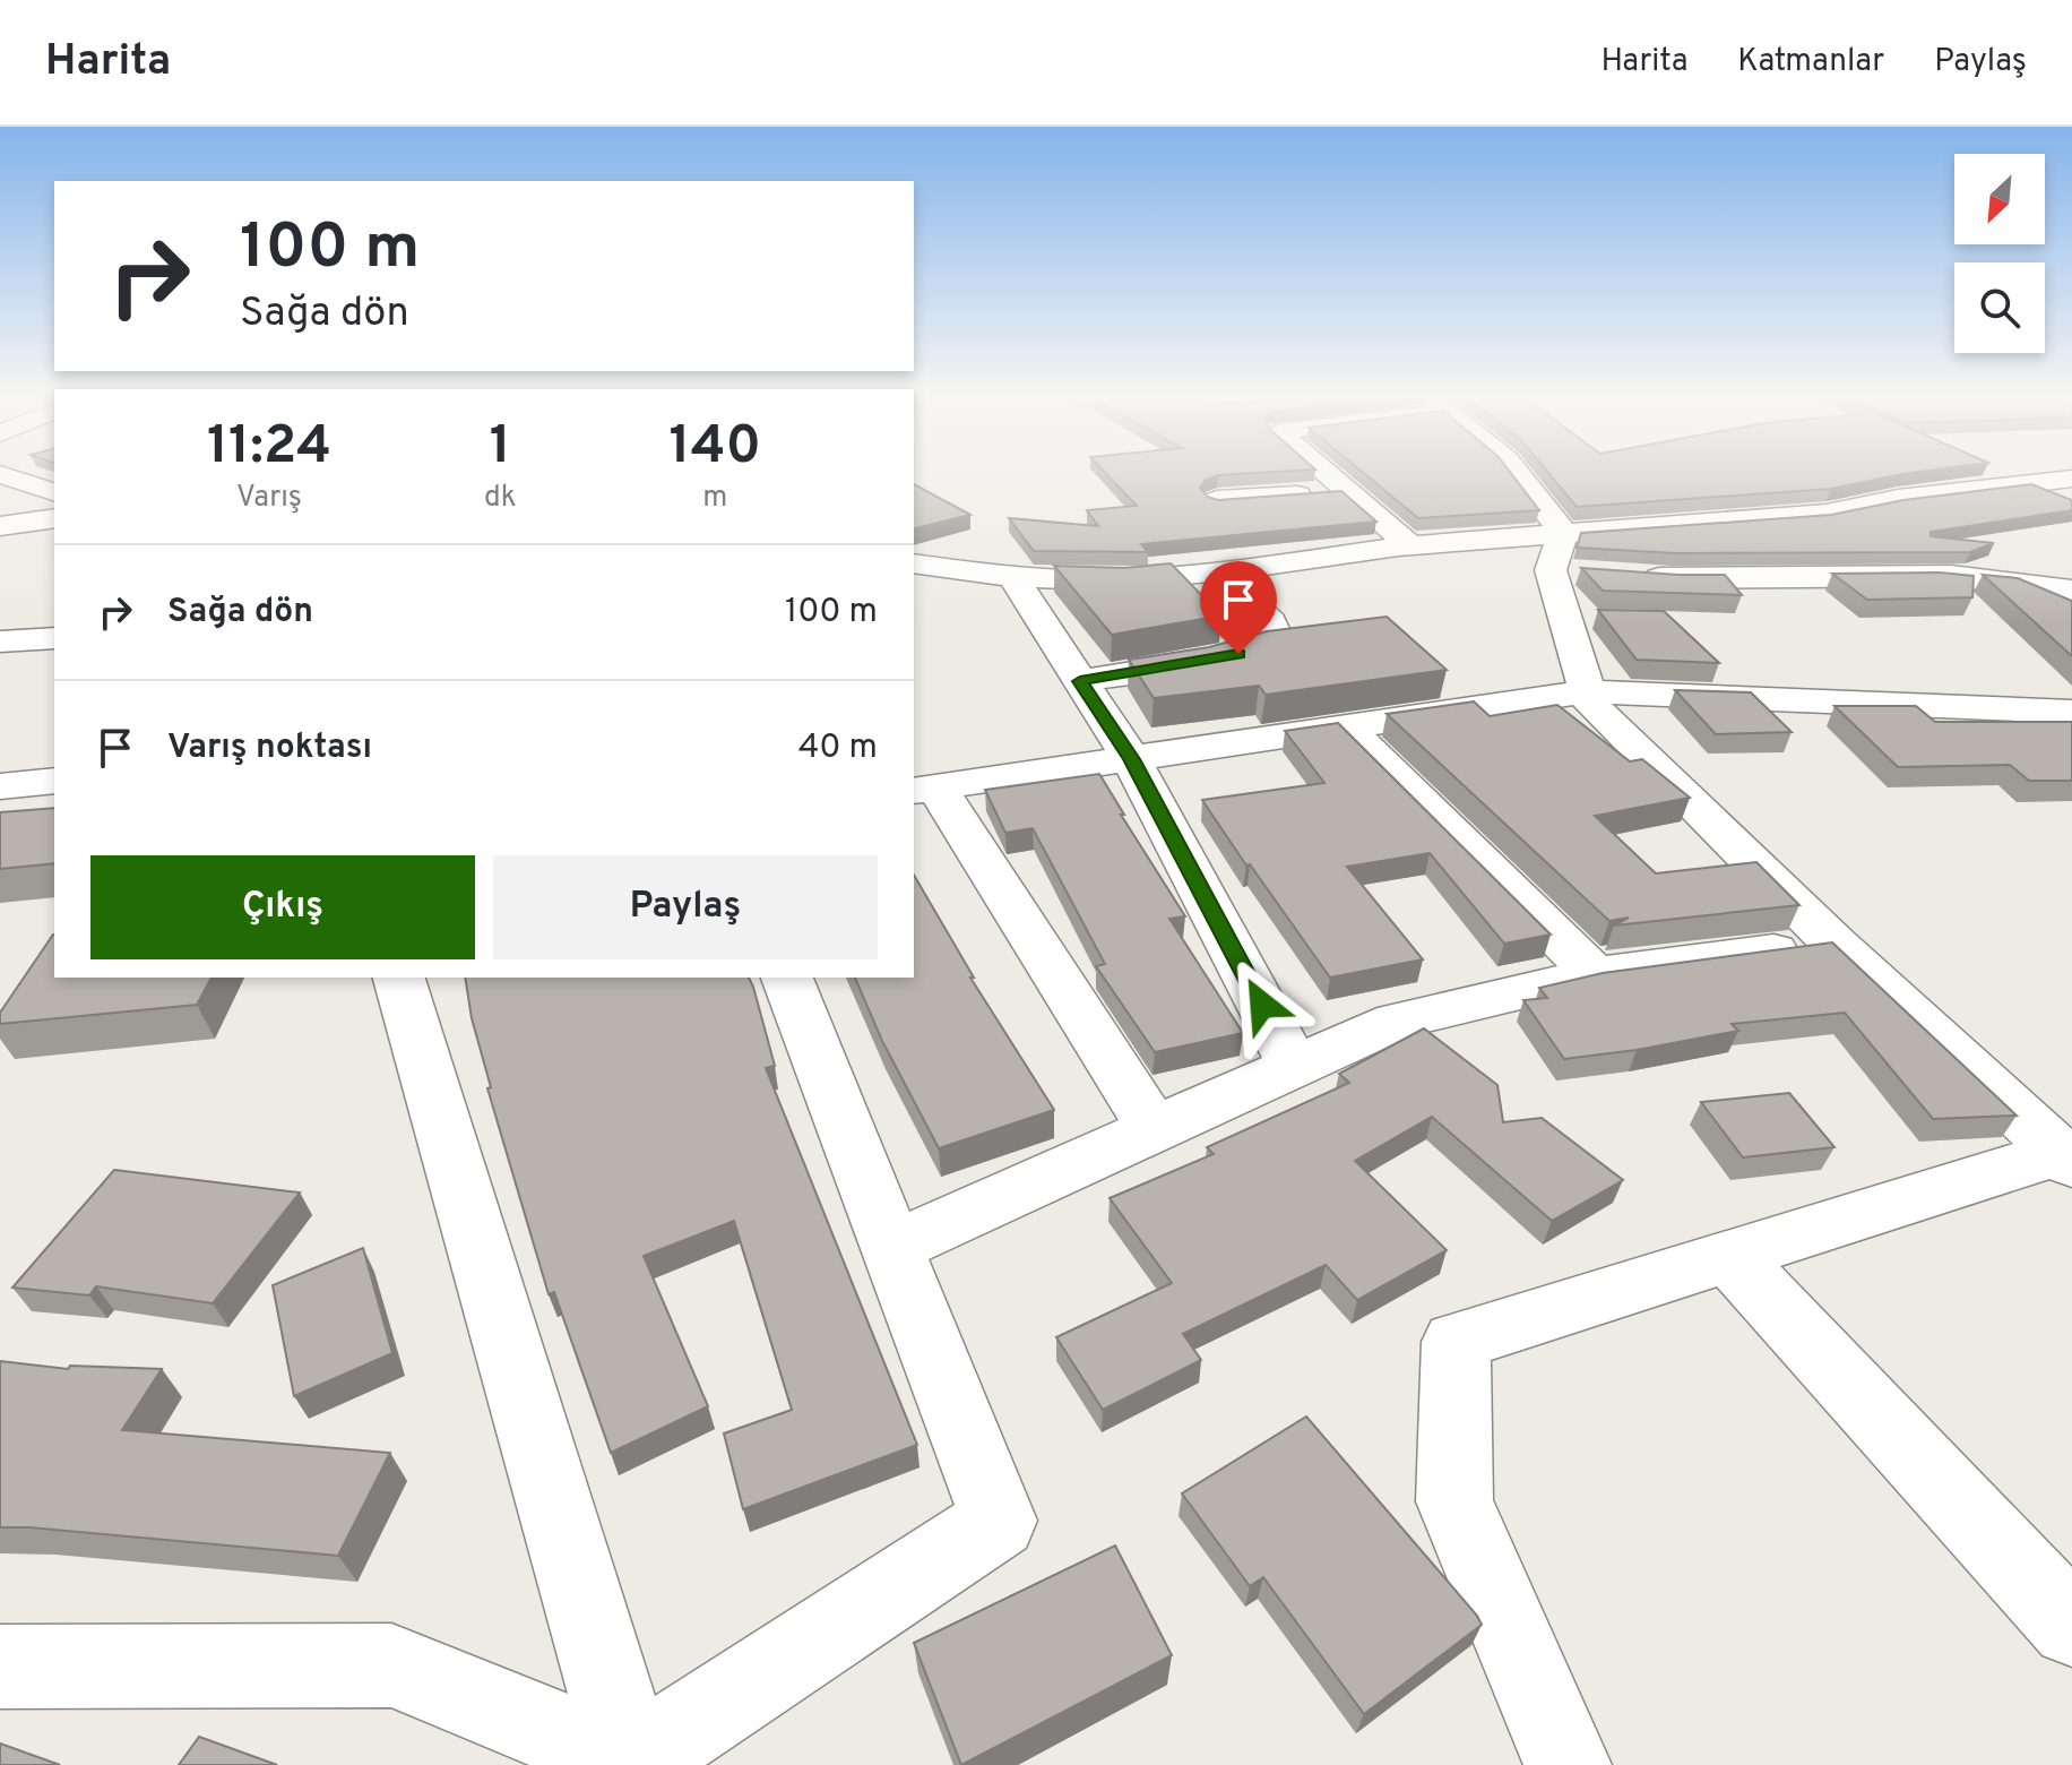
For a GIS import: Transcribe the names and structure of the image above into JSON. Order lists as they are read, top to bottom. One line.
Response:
{"north":"bottom left","page":{"header":"Harita","nav":["Harita","Katmanlar","Paylaş"],"turn":["100 m","Sağa dön"],"eta":["11:24","Varış","1","dk","140","m"],"list":[{"name":"Sağa dön","value":"100 m"},{"name":"Varış noktası","value":"40 m"}],"buttons":["Çıkış","Paylaş"]}}
